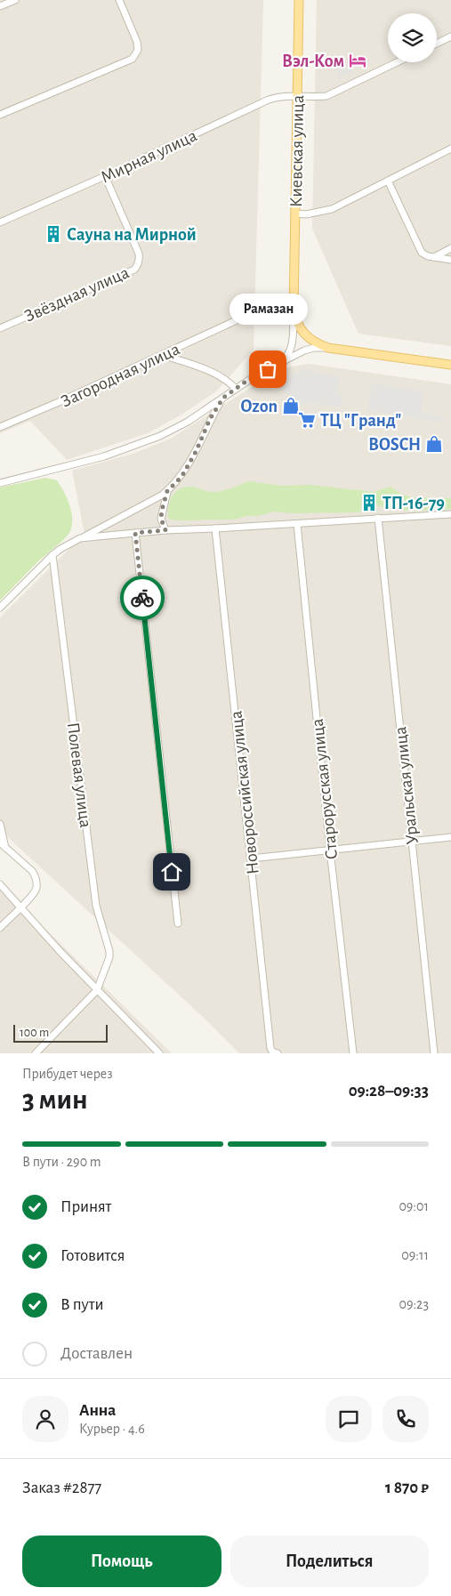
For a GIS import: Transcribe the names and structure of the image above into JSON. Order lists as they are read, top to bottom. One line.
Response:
{"streets":{"main road":["Киевская улица"],"street":["Мирная улица","Звёздная улица","Загородная улица","Полевая улица","Уральская улица","Старорусская улица","Новороссийская улица"]},"crossings":[["Киевская улица","Мирная улица"],["Мирная улица","Звёздная улица"]],"places":{"hotel":["Вэл-Ком"],"building":["Сауна на Мирной","ТП-16-79"],"other":["Рамазан"],"shop":["Ozon","BOSCH"],"supermarket":["ТЦ \"Гранд\""]},"scale_bar":"100 m","page":{"bubble":"Рамазан","scale":"100 m","heading":["3 мин","Прибудет через","09:28–09:33"],"panel":["Анна","Курьер · 4.6","Заказ #2877","1 870 ₽"],"bar":"В пути · 290 m","list":[["Принят","09:01"],["Готовится","09:11"],["В пути","09:23"],"Доставлен"],"buttons":["Помощь","Поделиться"]}}
